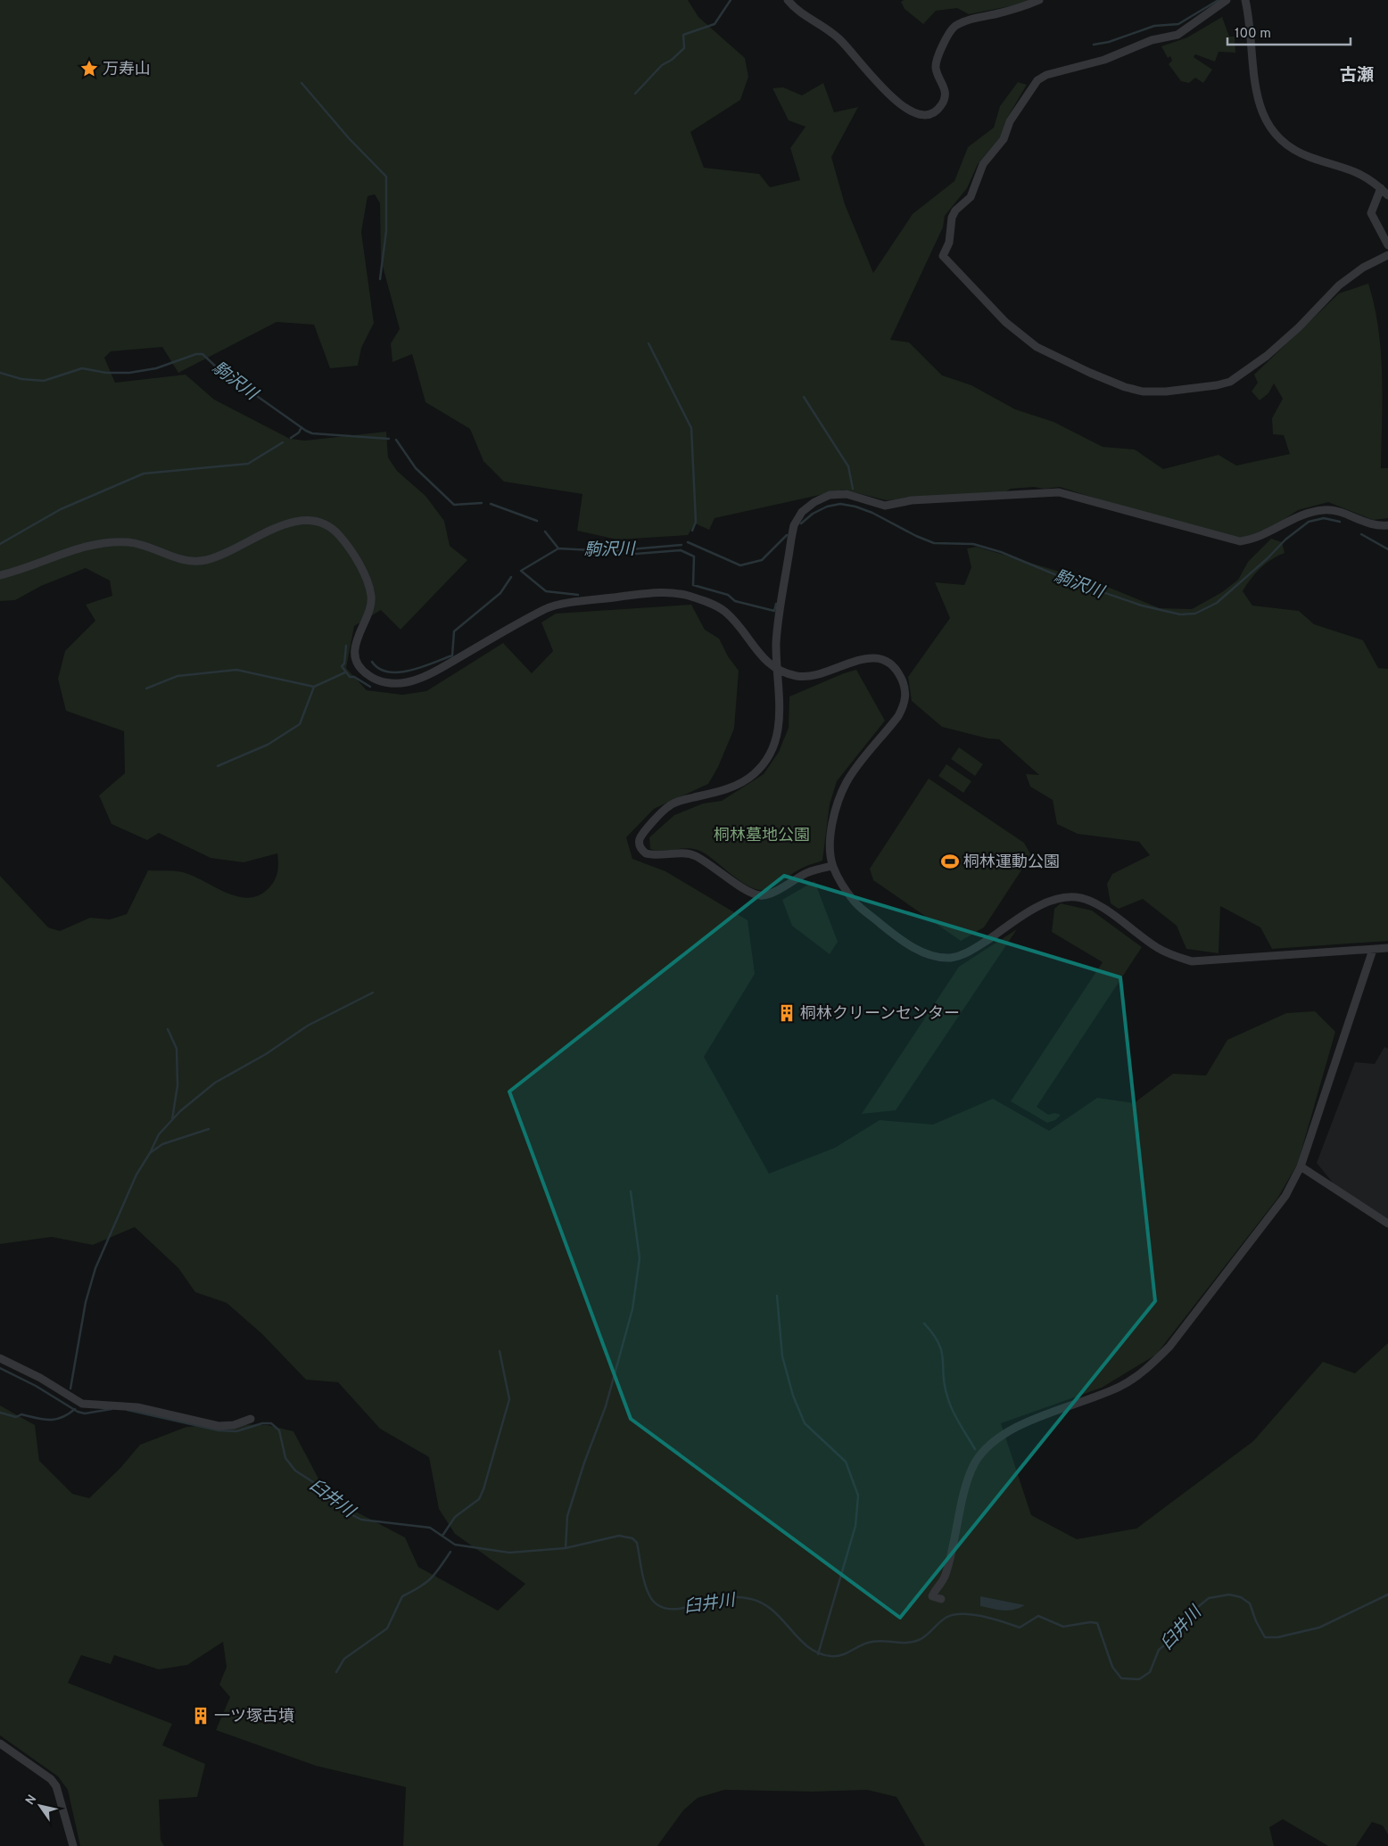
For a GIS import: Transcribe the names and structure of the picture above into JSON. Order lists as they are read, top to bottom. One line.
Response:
{"districts":["古瀬"],"water":["駒沢川","臼井川"],"parks":["桐林墓地公園"],"places":{"place":["万寿山"],"sports":["桐林運動公園"],"building":["桐林クリーンセンター","一ツ塚古墳"]},"scale_bar":"100 m","north":"top left"}
